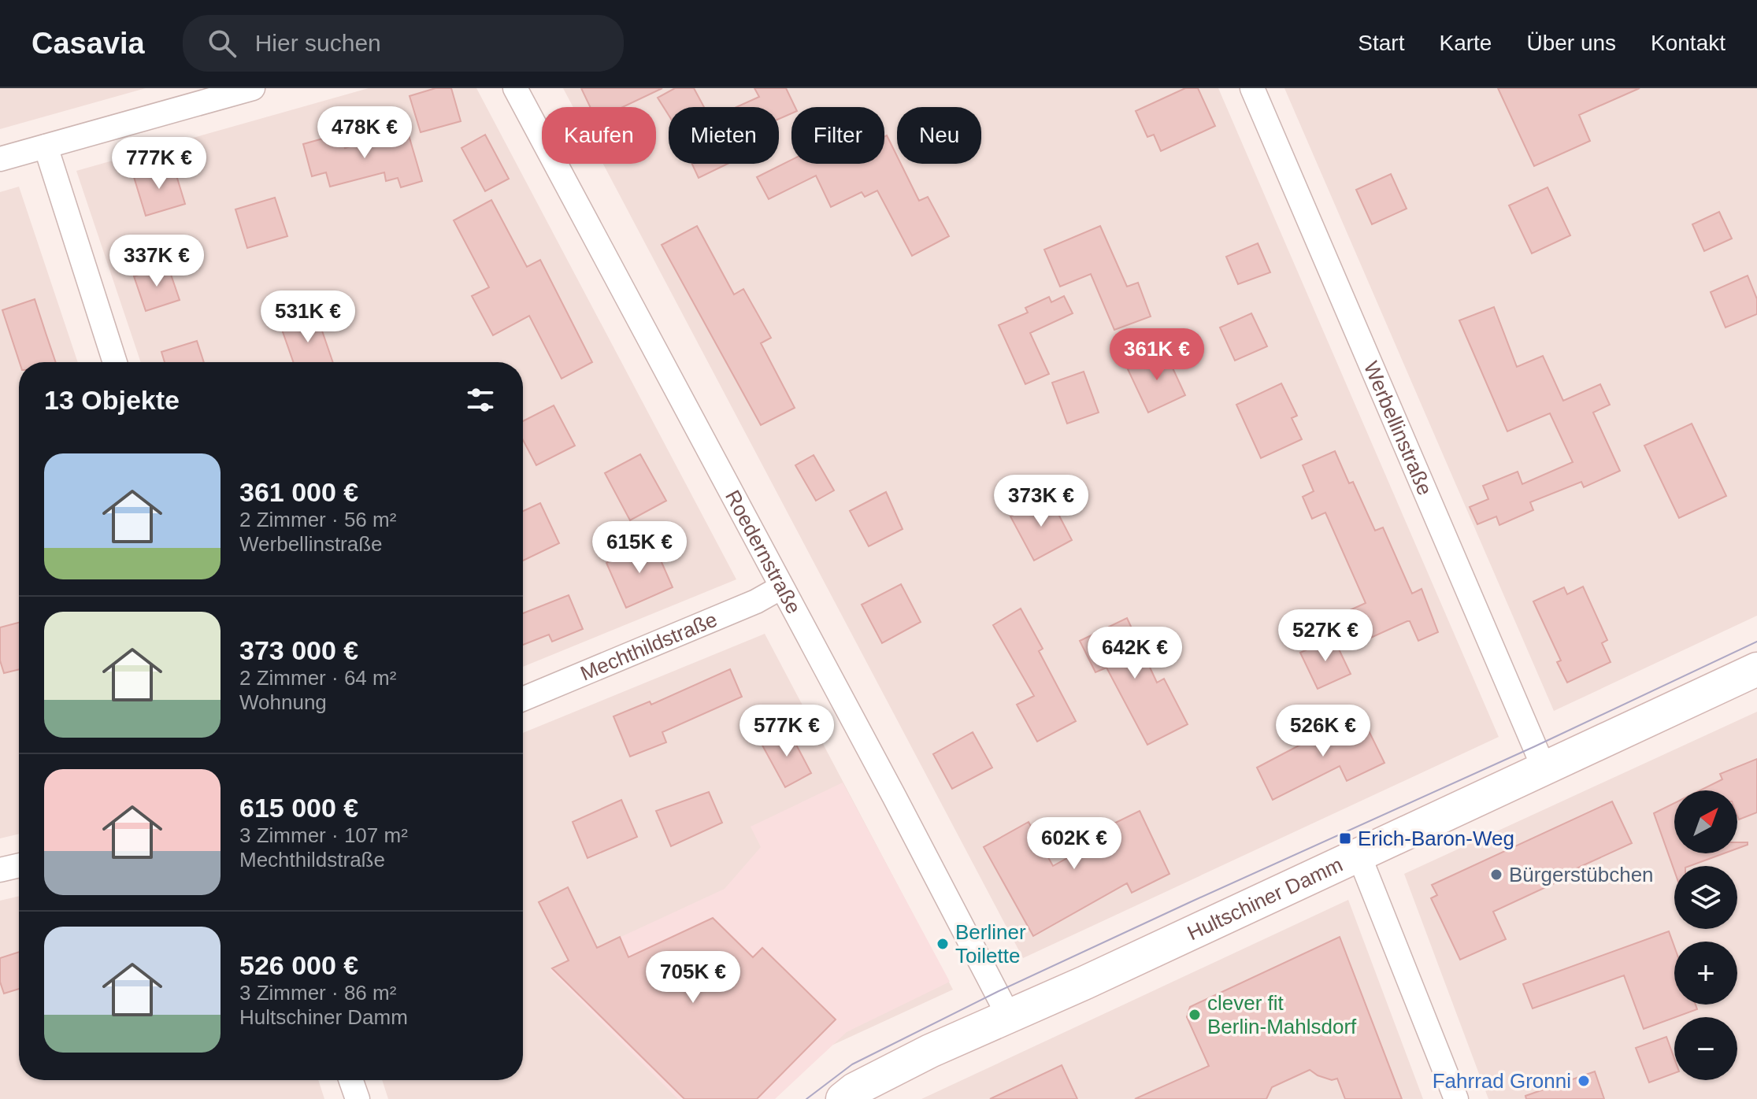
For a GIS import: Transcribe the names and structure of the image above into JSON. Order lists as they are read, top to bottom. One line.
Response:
{"streets":{"main road":["Hultschiner Damm"],"street":["Werbellinstraße","Roedernstraße","Mechthildstraße"]},"crossings":[["Werbellinstraße","Hultschiner Damm"],["Roedernstraße","Mechthildstraße"],["Roedernstraße","Hultschiner Damm"]],"places":{"transit":["Erich-Baron-Weg"],"other":["Bürgerstübchen","Berliner Toilette","clever fit Berlin-Mahlsdorf","Fahrrad Gronni"]},"north":"top right","page":{"header":"Casavia","search":"Hier suchen","nav":["Start","Karte","Über uns","Kontakt"],"price":["478K €","777K €","337K €","531K €","361K €","373K €","615K €","527K €","642K €","577K €","526K €","602K €","705K €"],"chip":["Kaufen","Mieten","Filter","Neu"],"heading":"13 Objekte","list":[{"name":"361 000 €","note":"2 Zimmer · 56 m² · Werbellinstraße"},{"name":"373 000 €","note":"2 Zimmer · 64 m² · Wohnung"},{"name":"615 000 €","note":"3 Zimmer · 107 m² · Mechthildstraße"},{"name":"526 000 €","note":"3 Zimmer · 86 m² · Hultschiner Damm"}],"map_buttons":["+","−"]}}
